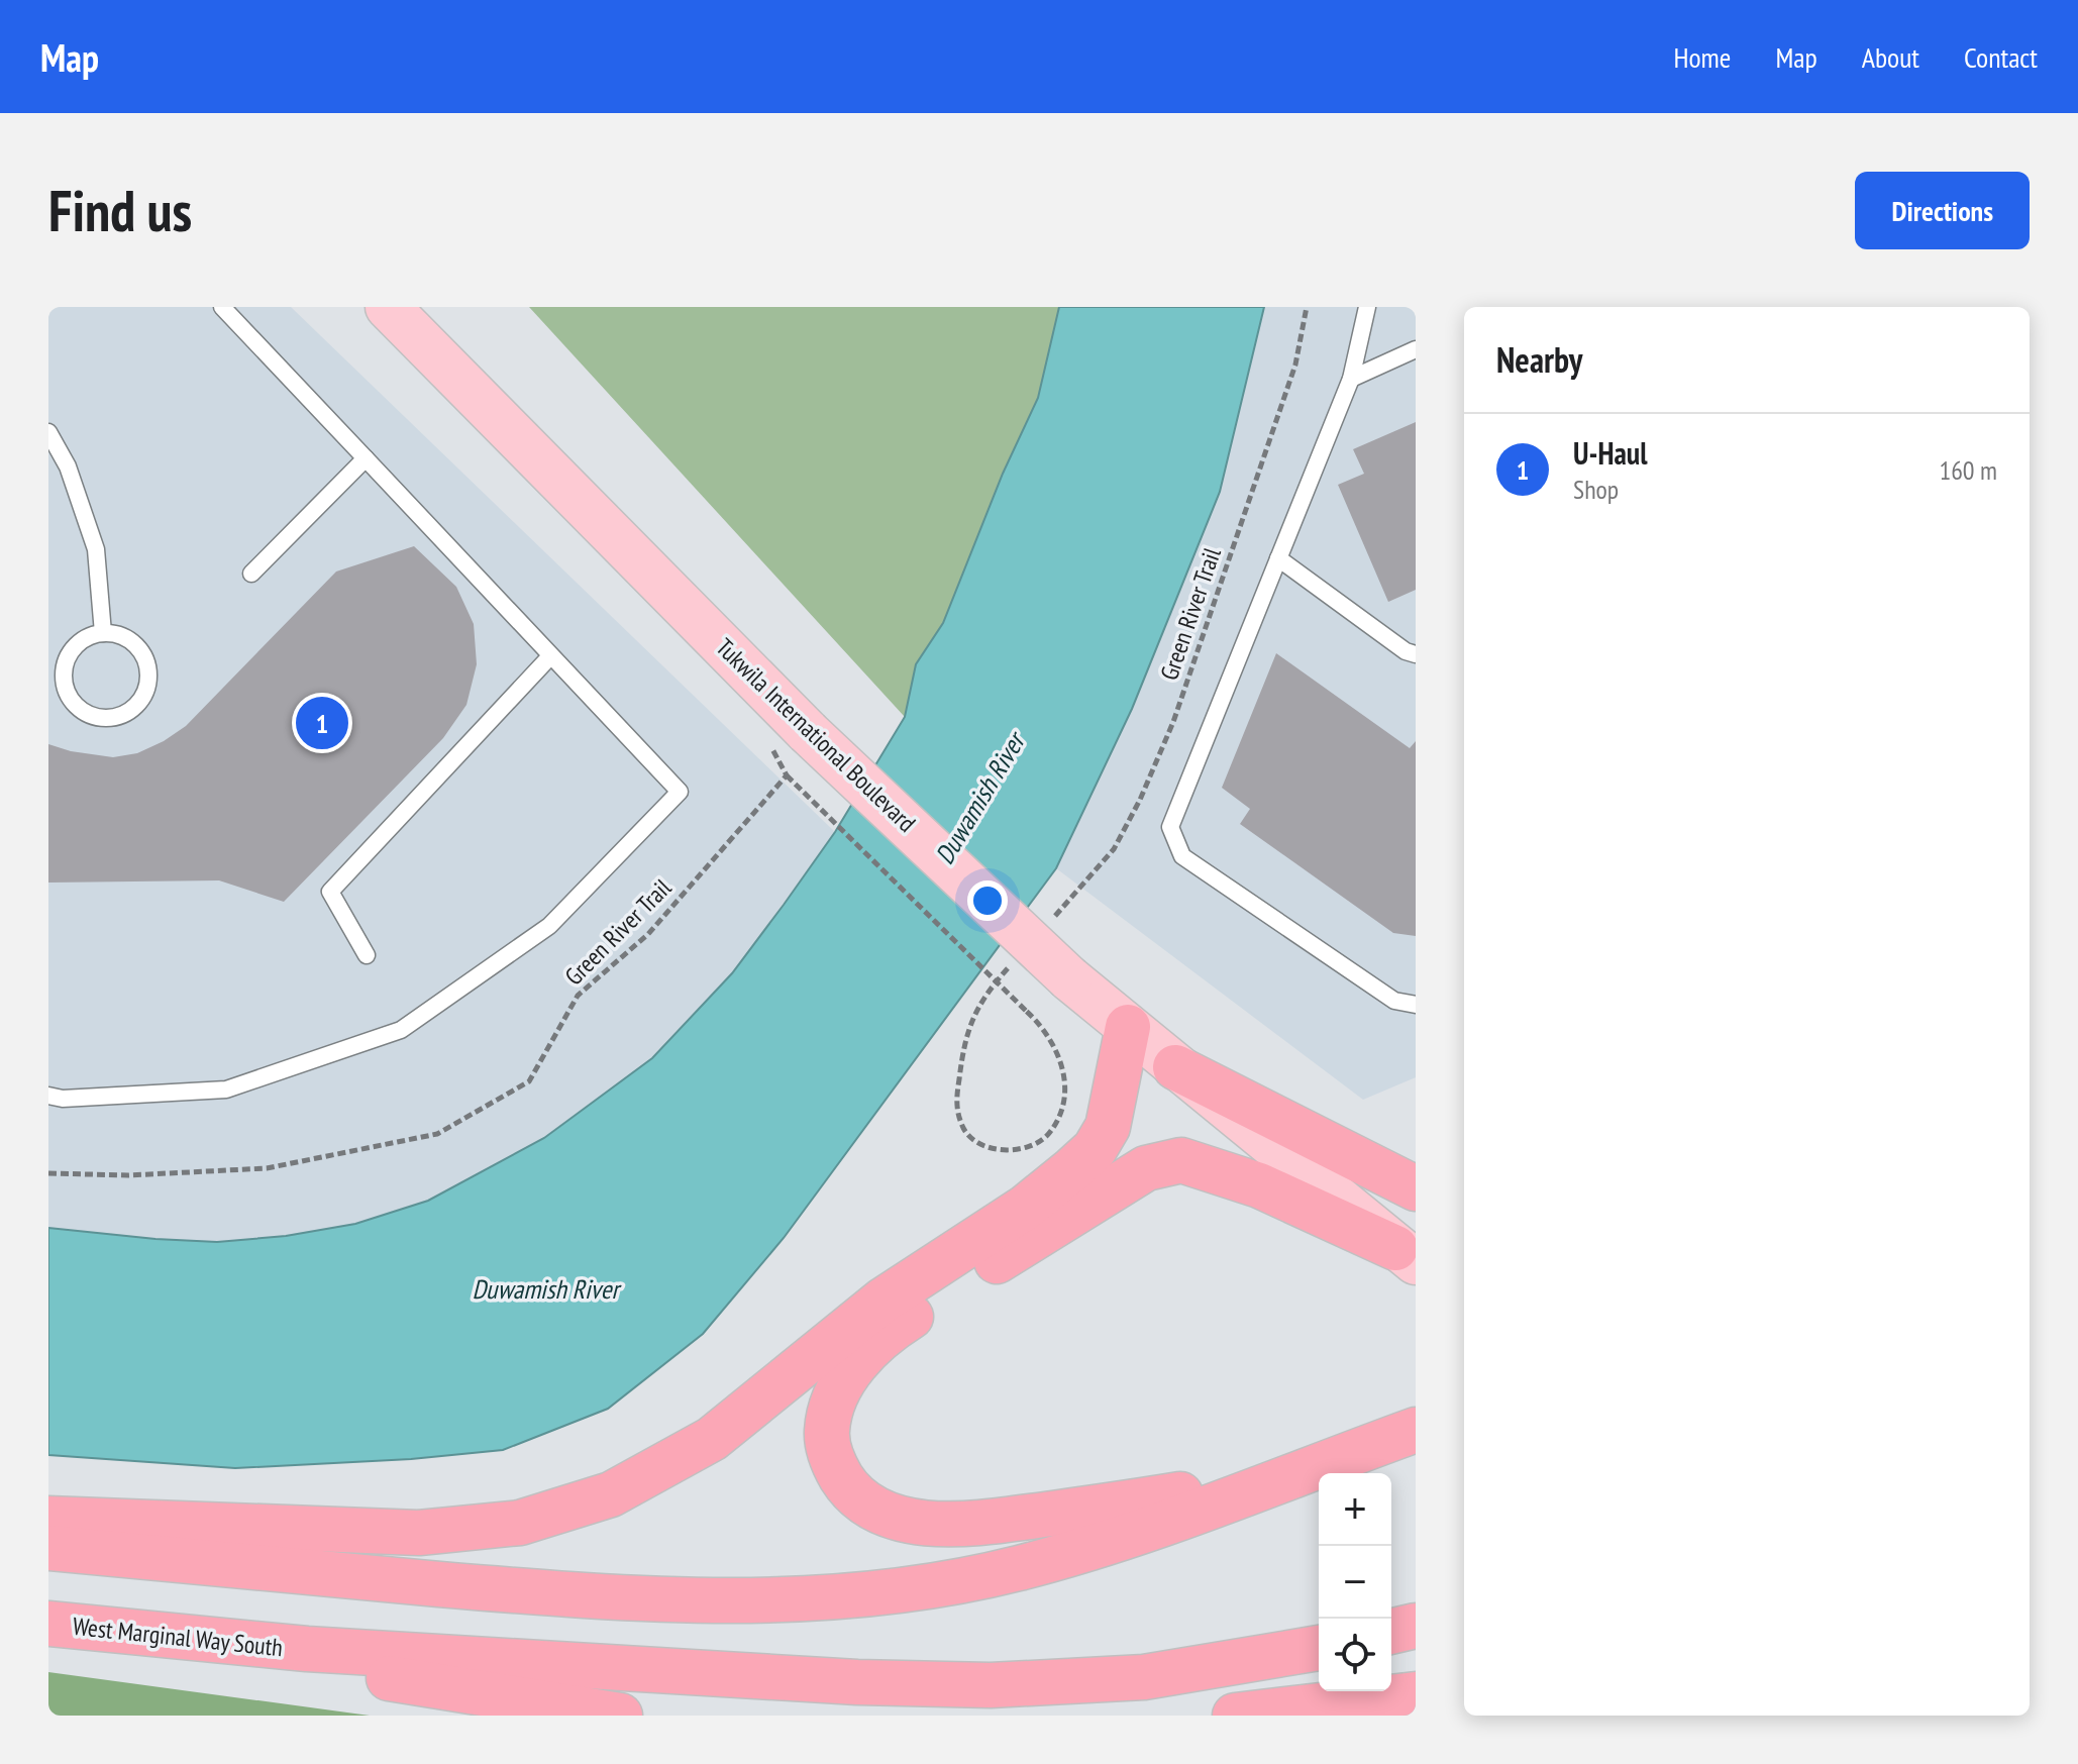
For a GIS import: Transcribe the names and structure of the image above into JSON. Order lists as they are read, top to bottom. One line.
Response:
{"streets":{"highway":["West Marginal Way South"],"main road":["Tukwila International Boulevard"],"path":["Green River Trail"]},"water":["Duwamish River"],"page":{"header":"Map","nav":["Home","Map","About","Contact"],"buttons":"Directions","title":"Find us","heading":"Nearby","list":[{"mark":"1","name":"U-Haul","note":"Shop","value":"160 m"}],"pins":"1","map_buttons":["+","−"]}}
